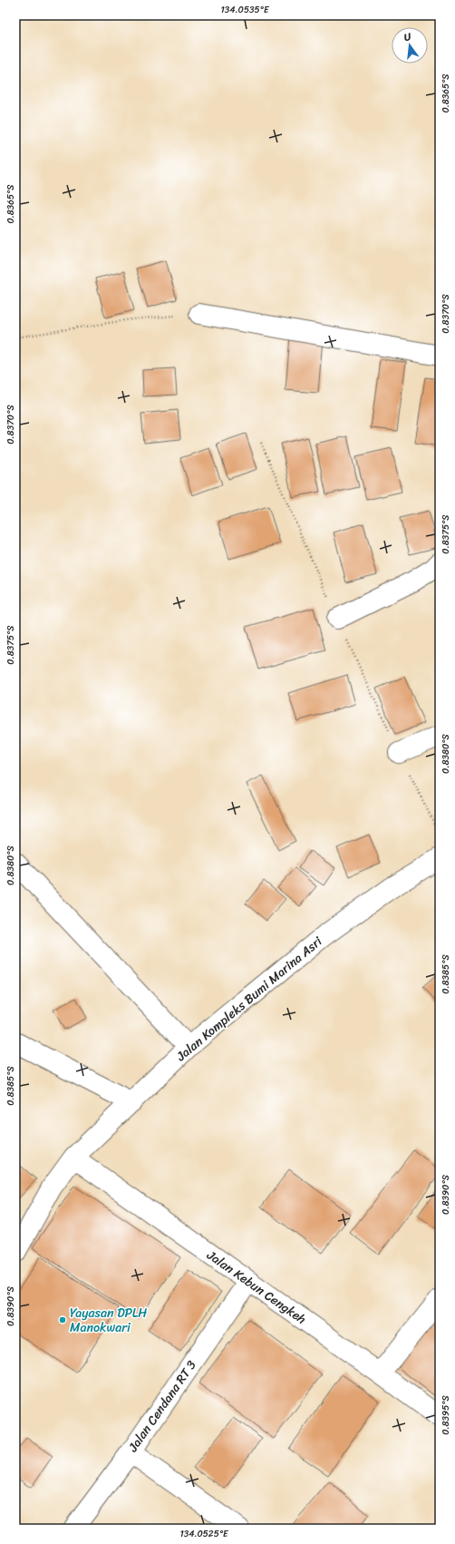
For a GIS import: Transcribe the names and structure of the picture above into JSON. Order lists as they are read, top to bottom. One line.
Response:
{"streets":{"street":["Jalan Kompleks Bumi Marina Asri","Jalan Kebun Cengkeh","Jalan Cendana RT 3"]},"crossings":[["Jalan Kompleks Bumi Marina Asri","Jalan Kebun Cengkeh"],["Jalan Kebun Cengkeh","Jalan Cendana RT 3"]],"places":["Yayasan DPLH Manokwari"],"north":"top","coordinates":["134.0535°E","0.8365°S","0.8370°S","0.8375°S","0.8380°S","0.8385°S","0.8390°S","0.8395°S","134.0525°E"]}
